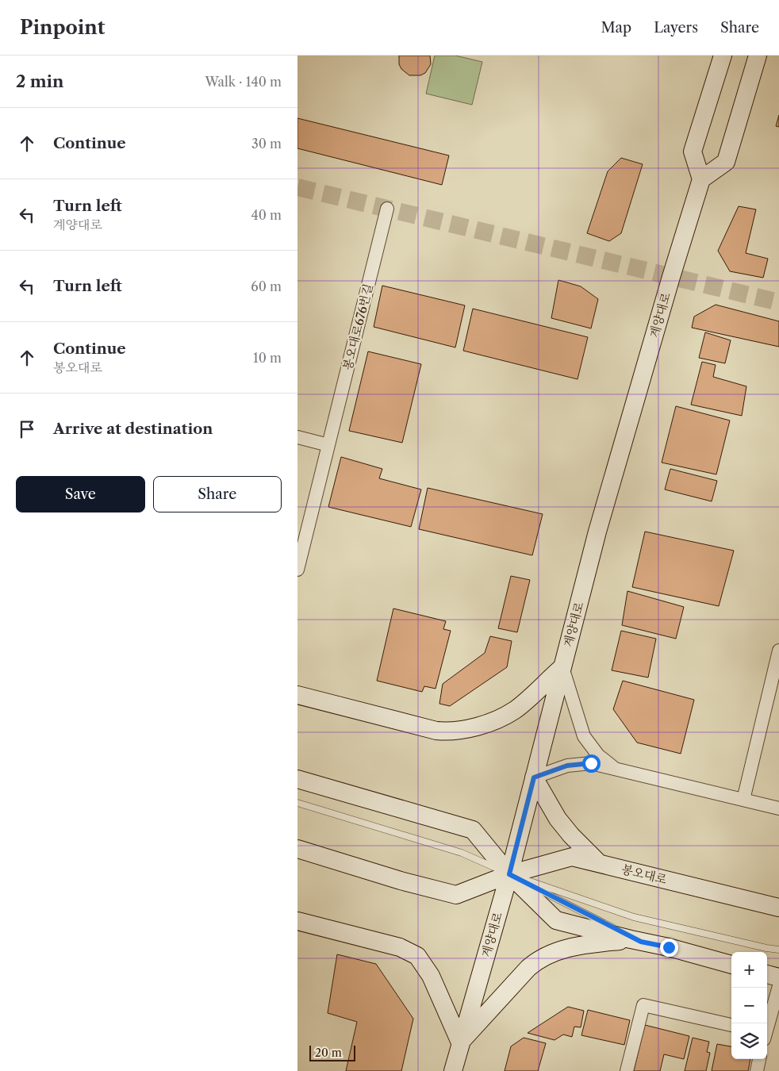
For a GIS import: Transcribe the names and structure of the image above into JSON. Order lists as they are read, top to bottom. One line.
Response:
{"streets":{"main road":["계양대로","봉오대로"],"street":["봉오대로676번길"]},"crossings":[["계양대로","봉오대로"]],"scale_bar":"20 m","page":{"header":"Pinpoint","nav":["Map","Layers","Share"],"heading":["2 min","Walk · 140 m"],"list":[["Continue","30 m"],["Turn left","계양대로","40 m"],["Turn left","60 m"],["Continue","봉오대로","10 m"],"Arrive at destination"],"buttons":["Save","Share"],"map_buttons":["+","−"],"scale":"20 m"}}
